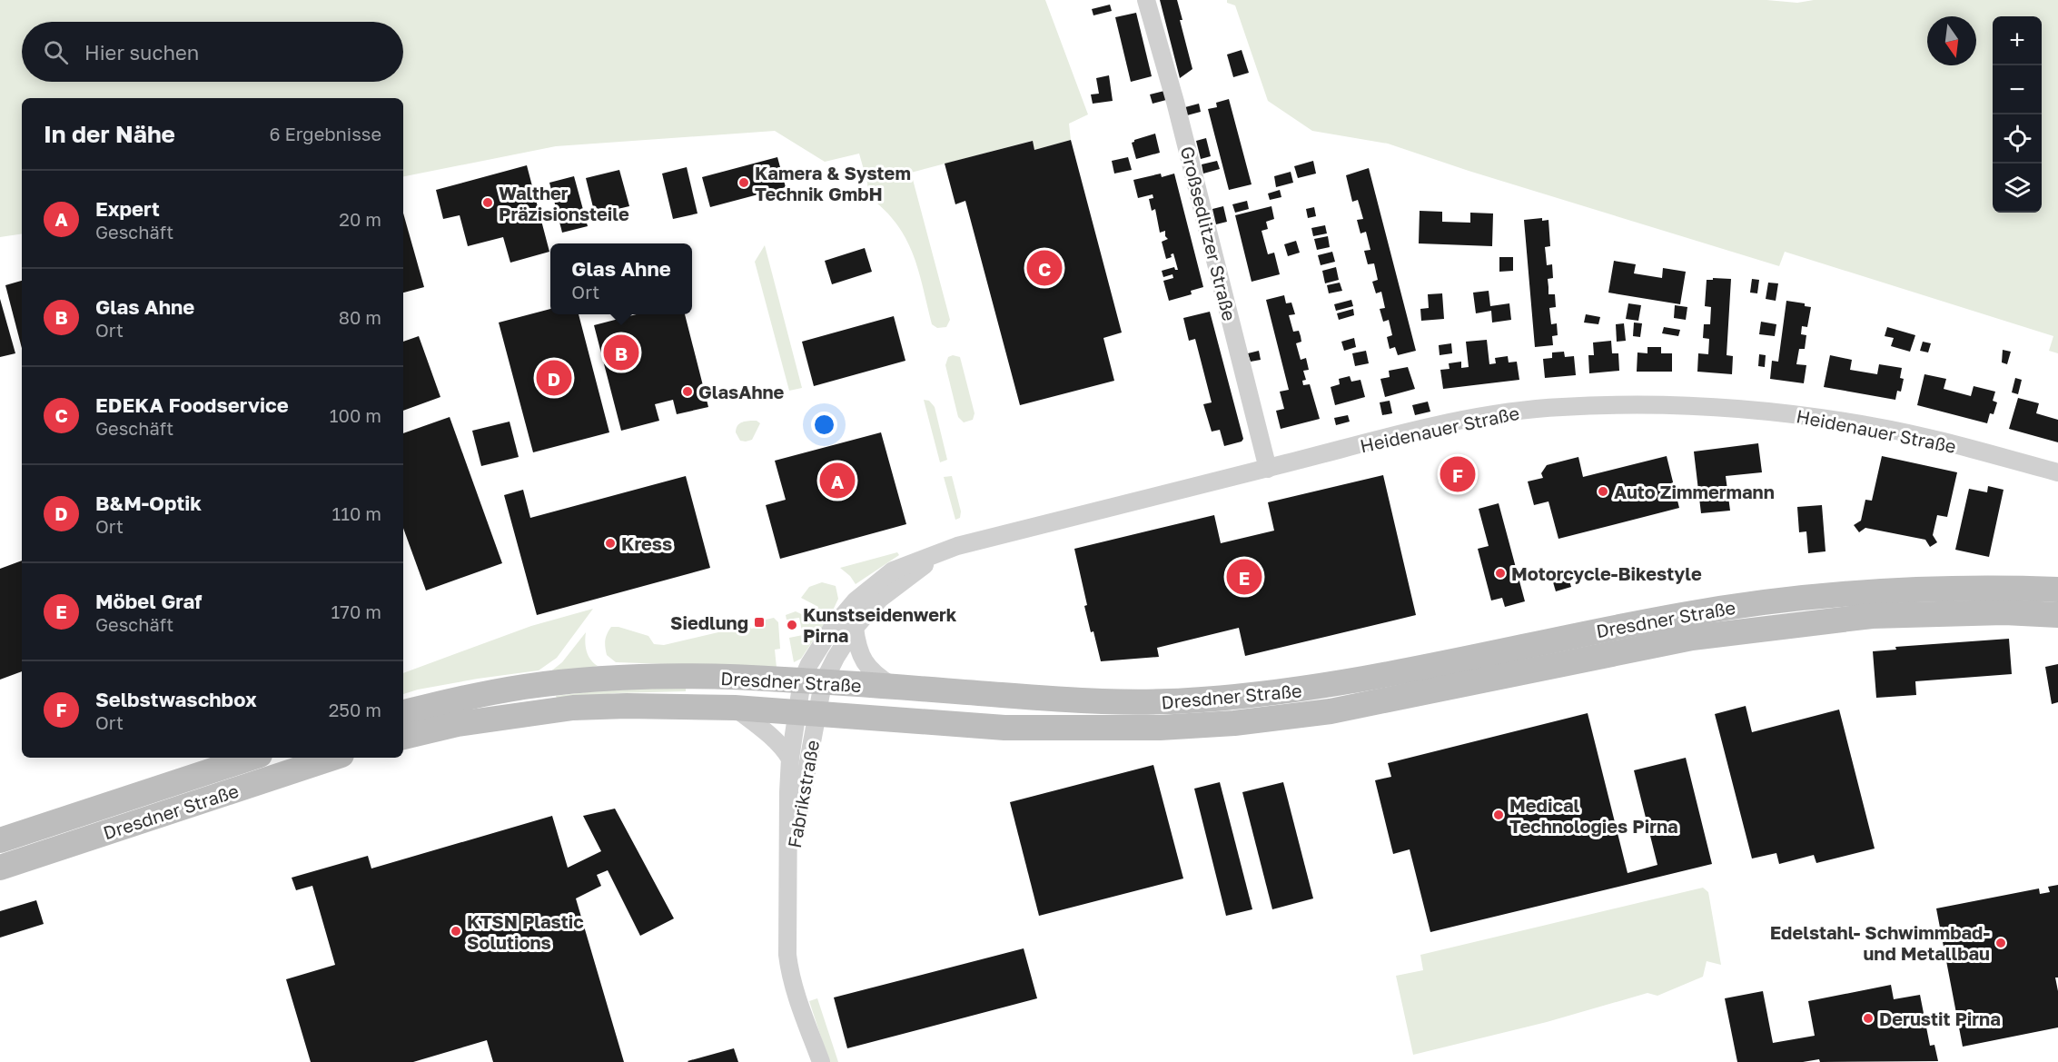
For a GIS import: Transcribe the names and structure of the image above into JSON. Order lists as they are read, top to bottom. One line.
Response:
{"streets":{"main road":["Dresdner Straße"],"street":["Großsedlitzer Straße","Heidenauer Straße","Fabrikstraße"]},"crossings":[["Großsedlitzer Straße","Heidenauer Straße"],["Heidenauer Straße","Dresdner Straße"],["Dresdner Straße","Fabrikstraße"]],"places":{"other":["Kamera & System Technik GmbH","Walther Präzisionsteile","GlasAhne","Auto Zimmermann","Kress","Motorcycle-Bikestyle","Kunstseidenwerk Pirna","Medical Technologies Pirna","KTSN Plastic Solutions","Edelstahl- Schwimmbad- und Metallbau","Derustit Pirna"],"transit":["Siedlung"]},"north":"bottom","page":{"map_buttons":["+","−"],"search":"Hier suchen","heading":["In der Nähe","6 Ergebnisse"],"list":[{"mark":"A","name":"Expert","note":"Geschäft","value":"20 m"},{"mark":"B","name":"Glas Ahne","note":"Ort","value":"80 m"},{"mark":"C","name":"EDEKA Foodservice","note":"Geschäft","value":"100 m"},{"mark":"D","name":"B&M-Optik","note":"Ort","value":"110 m"},{"mark":"E","name":"Möbel Graf","note":"Geschäft","value":"170 m"},{"mark":"F","name":"Selbstwaschbox","note":"Ort","value":"250 m"}],"popup":["Glas Ahne","Ort"],"pins":["C","B","D","F","A","E"]}}
